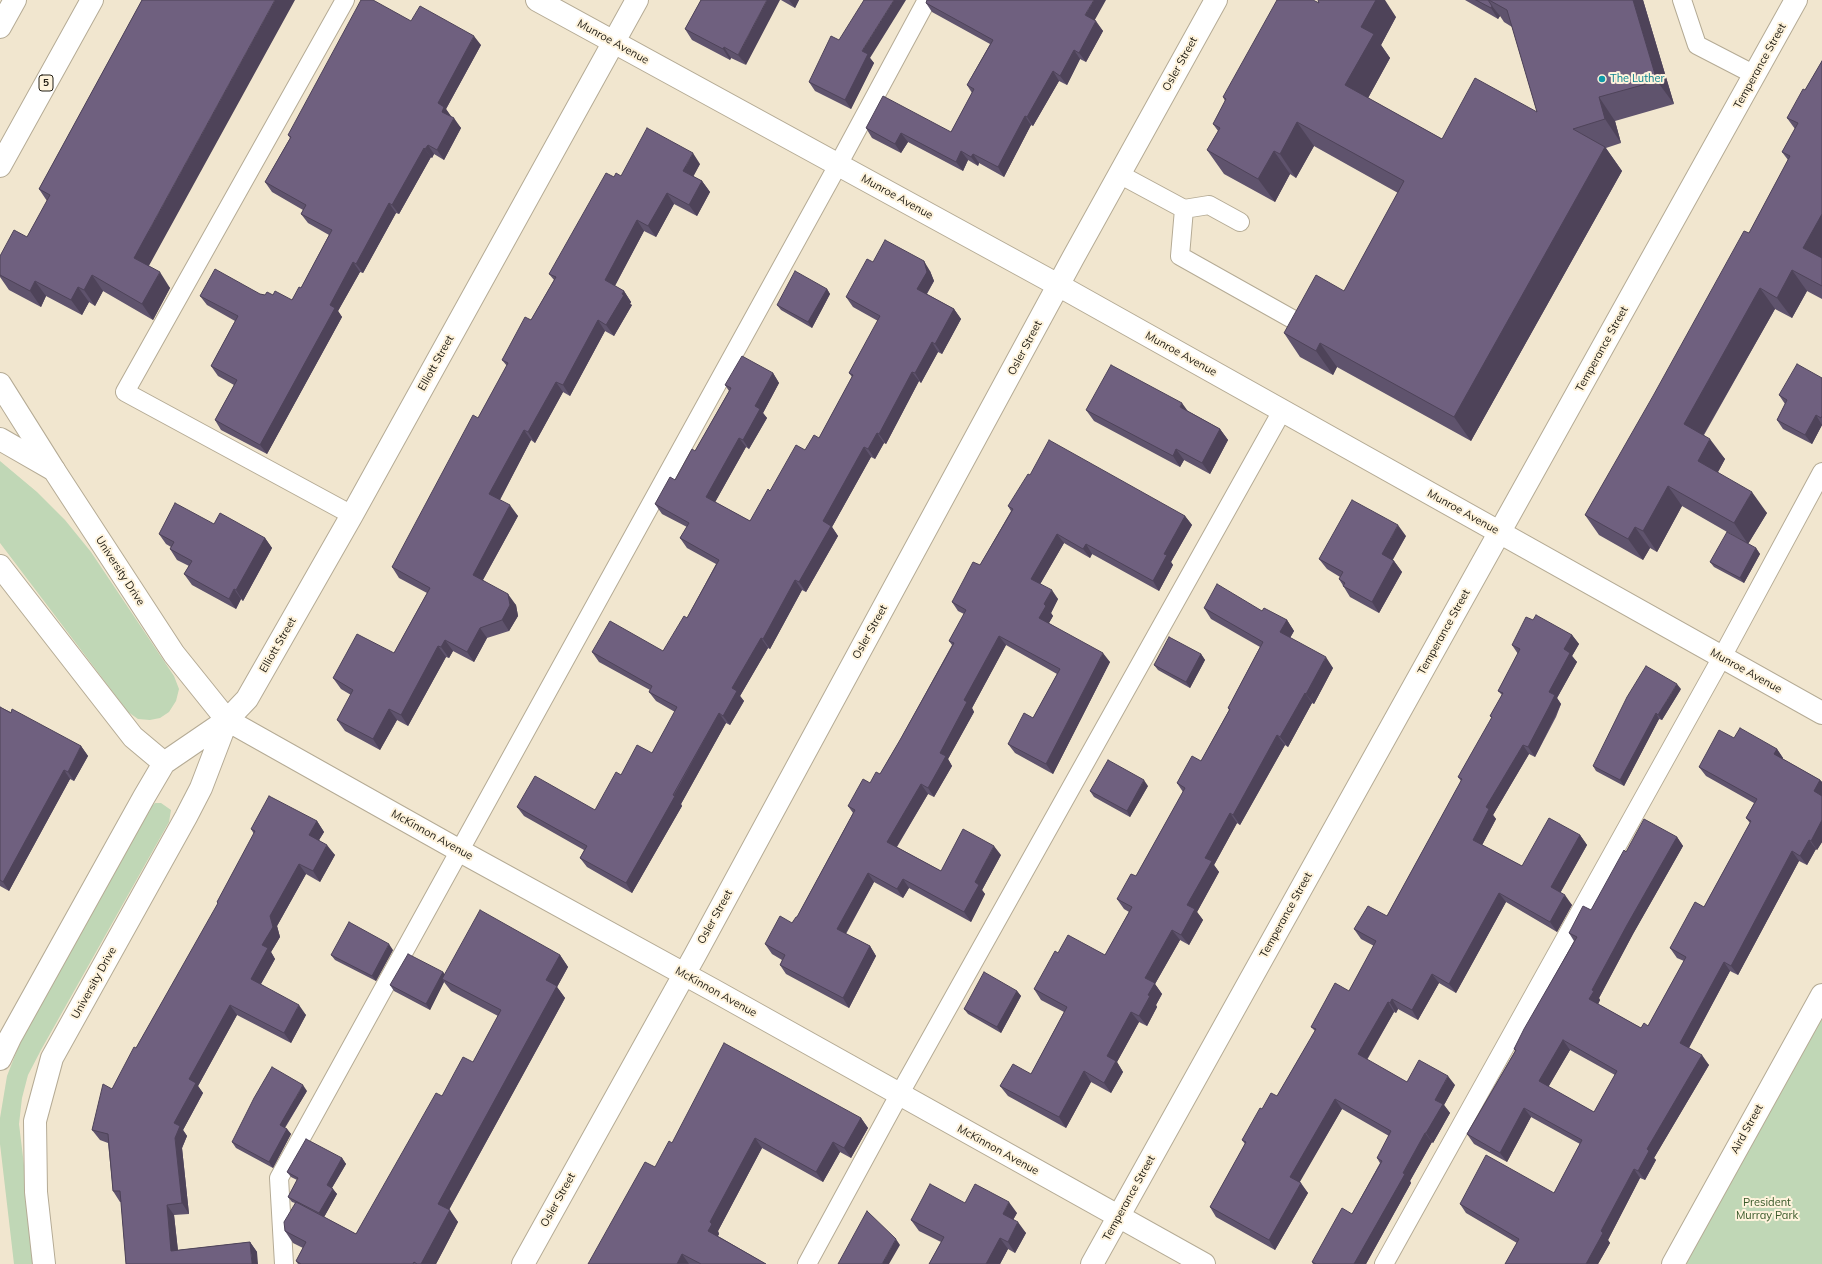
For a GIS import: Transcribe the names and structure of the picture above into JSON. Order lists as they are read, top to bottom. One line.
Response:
{"streets":{"street":["Munroe Avenue","Osler Street","Temperance Street","5","Elliott Street","University Drive","McKinnon Avenue","Aird Street"]},"crossings":[["Munroe Avenue","Osler Street"],["Munroe Avenue","Temperance Street"],["Munroe Avenue","Elliott Street"],["Osler Street","McKinnon Avenue"],["Temperance Street","McKinnon Avenue"],["Elliott Street","University Drive"],["Elliott Street","McKinnon Avenue"],["University Drive","McKinnon Avenue"]],"parks":["President Murray Park"],"places":["The Luther"]}
